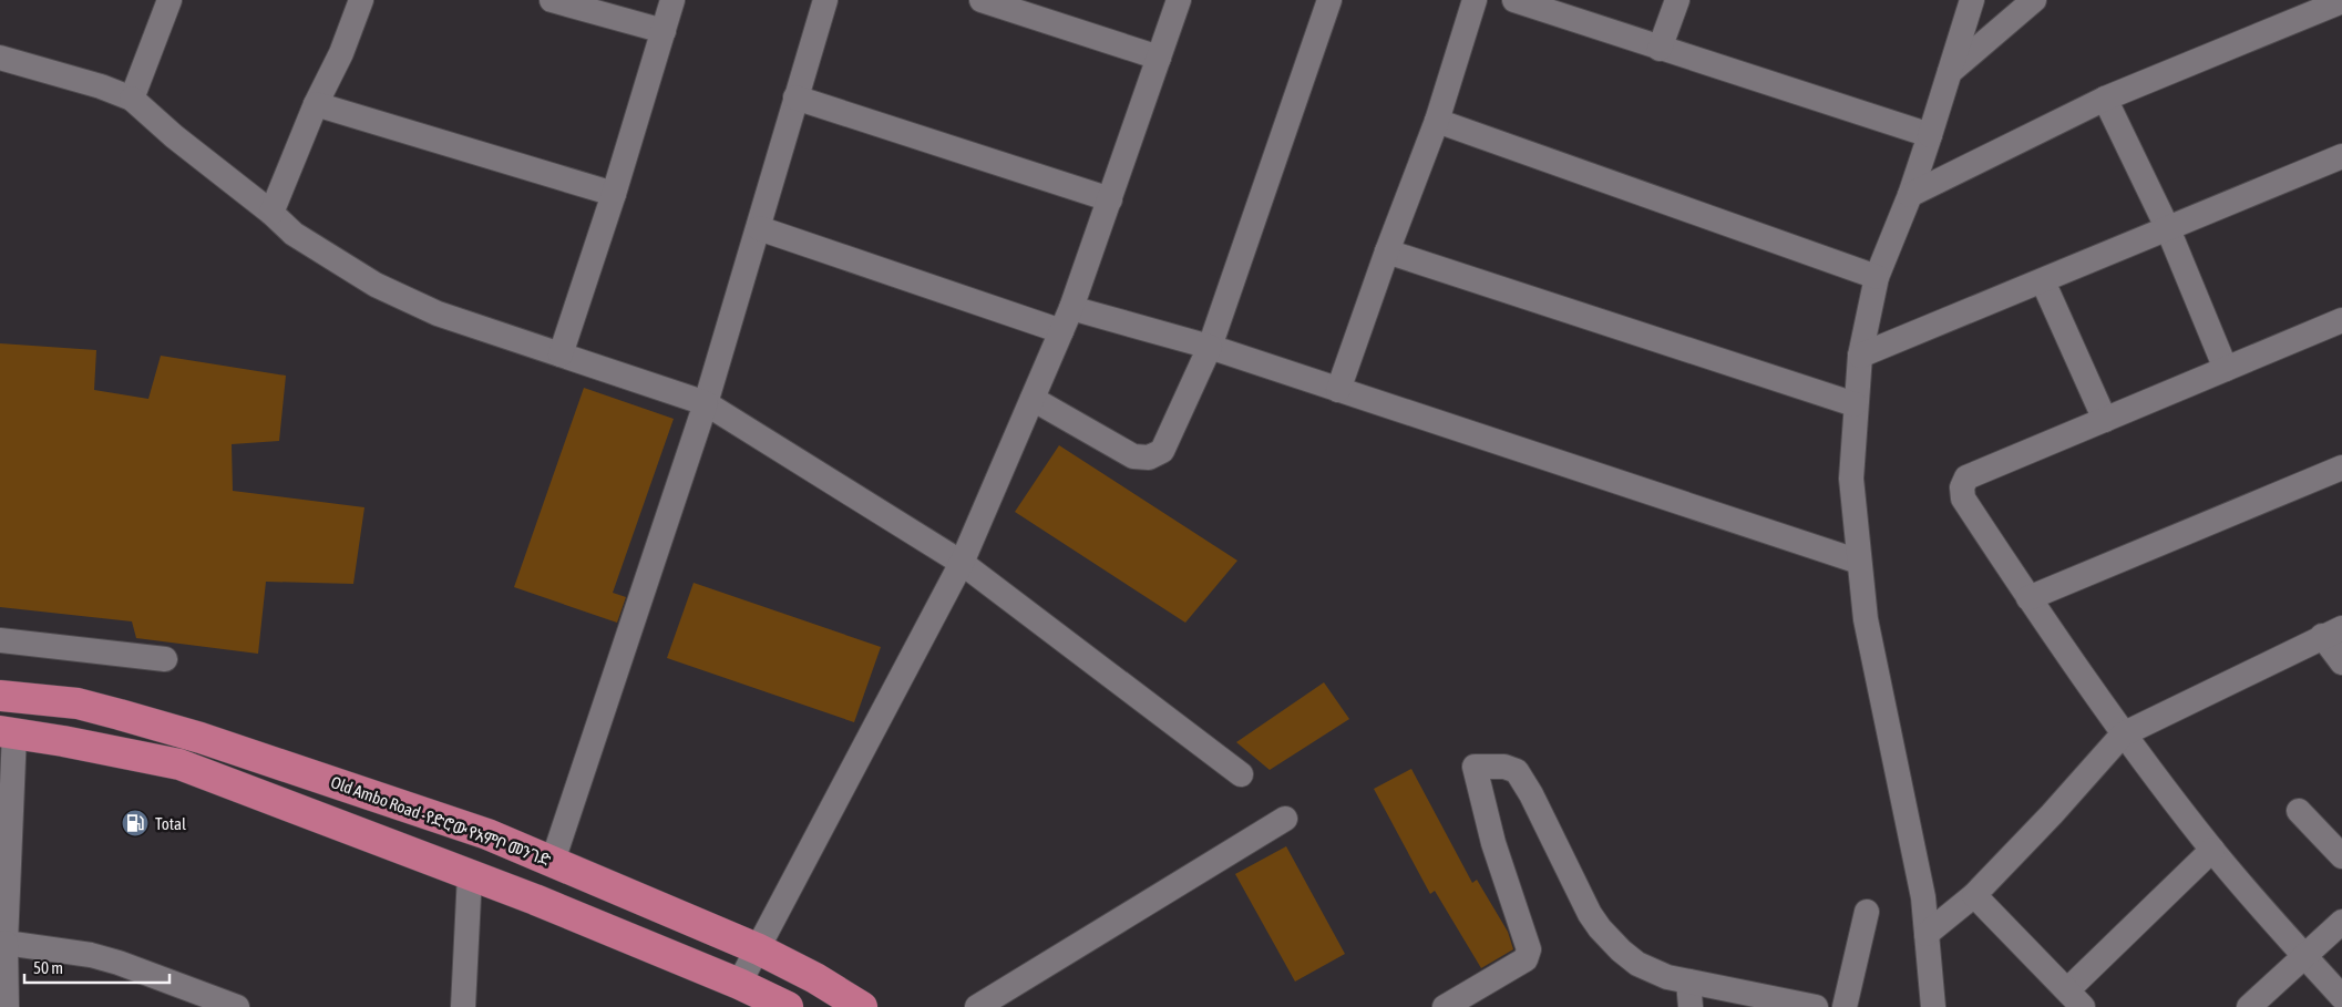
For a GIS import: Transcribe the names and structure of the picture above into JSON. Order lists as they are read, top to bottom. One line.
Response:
{"streets":{"main road":["Old Ambo Road -የድሮው የአምቦ መንገድ"]},"places":{"fuel station":["Total"]},"scale_bar":"50 m"}
